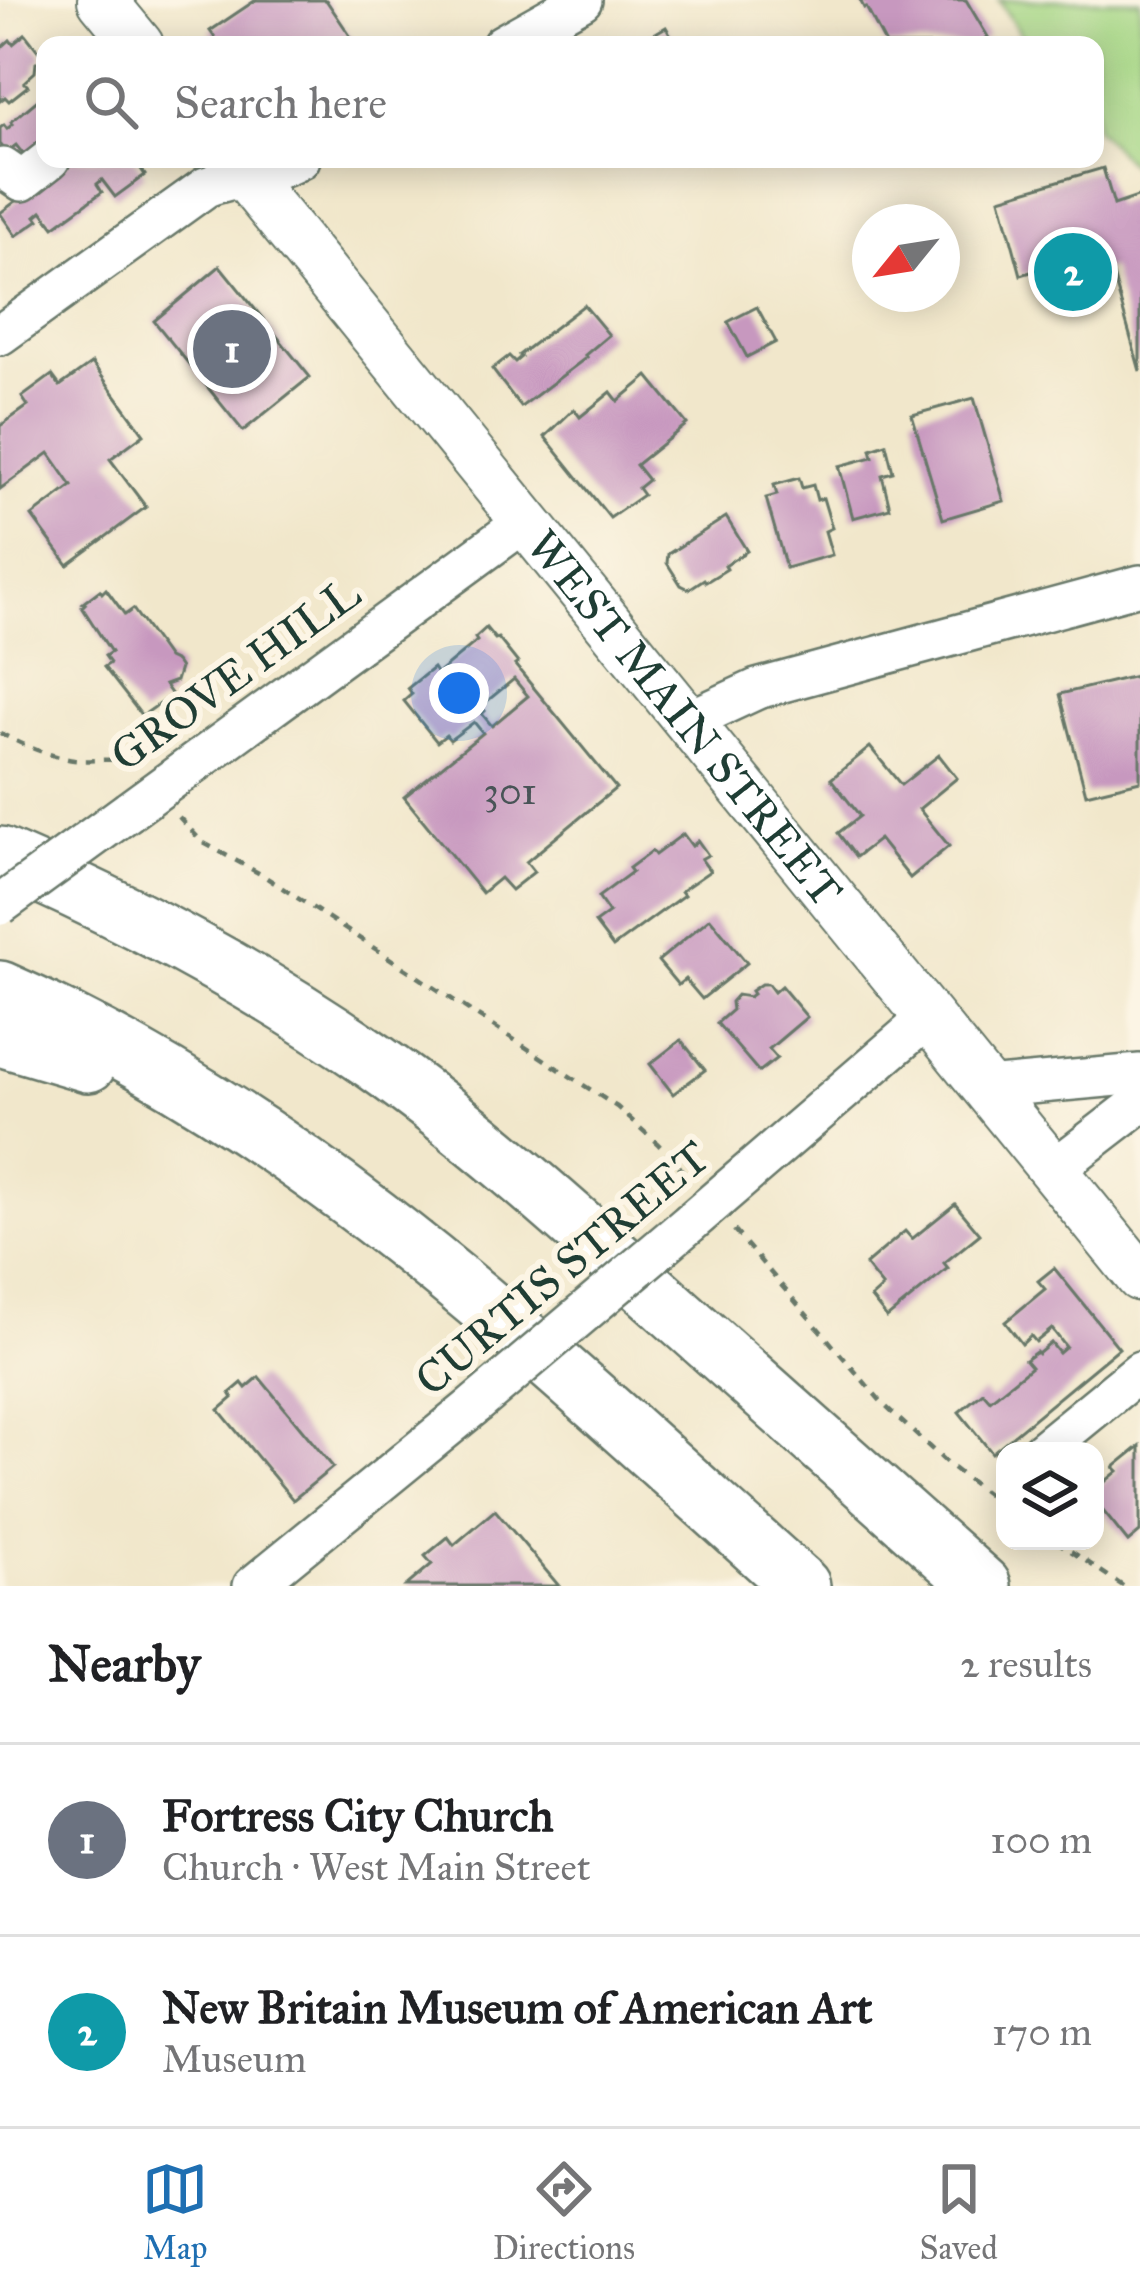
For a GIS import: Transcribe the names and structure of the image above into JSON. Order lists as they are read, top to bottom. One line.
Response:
{"streets":{"main road":["WEST MAIN STREET"],"street":["GROVE HILL","CURTIS STREET"]},"crossings":[["GROVE HILL","WEST MAIN STREET"],["WEST MAIN STREET","CURTIS STREET"]],"house_numbers":["301"],"north":"bottom left","page":{"search":"Search here","pins":["2","1"],"heading":["Nearby","2 results"],"list":[{"mark":"1","name":"Fortress City Church","note":"Church · West Main Street","value":"100 m"},{"mark":"2","name":"New Britain Museum of American Art","note":"Museum","value":"170 m"}],"nav":["Map","Directions","Saved"]}}
